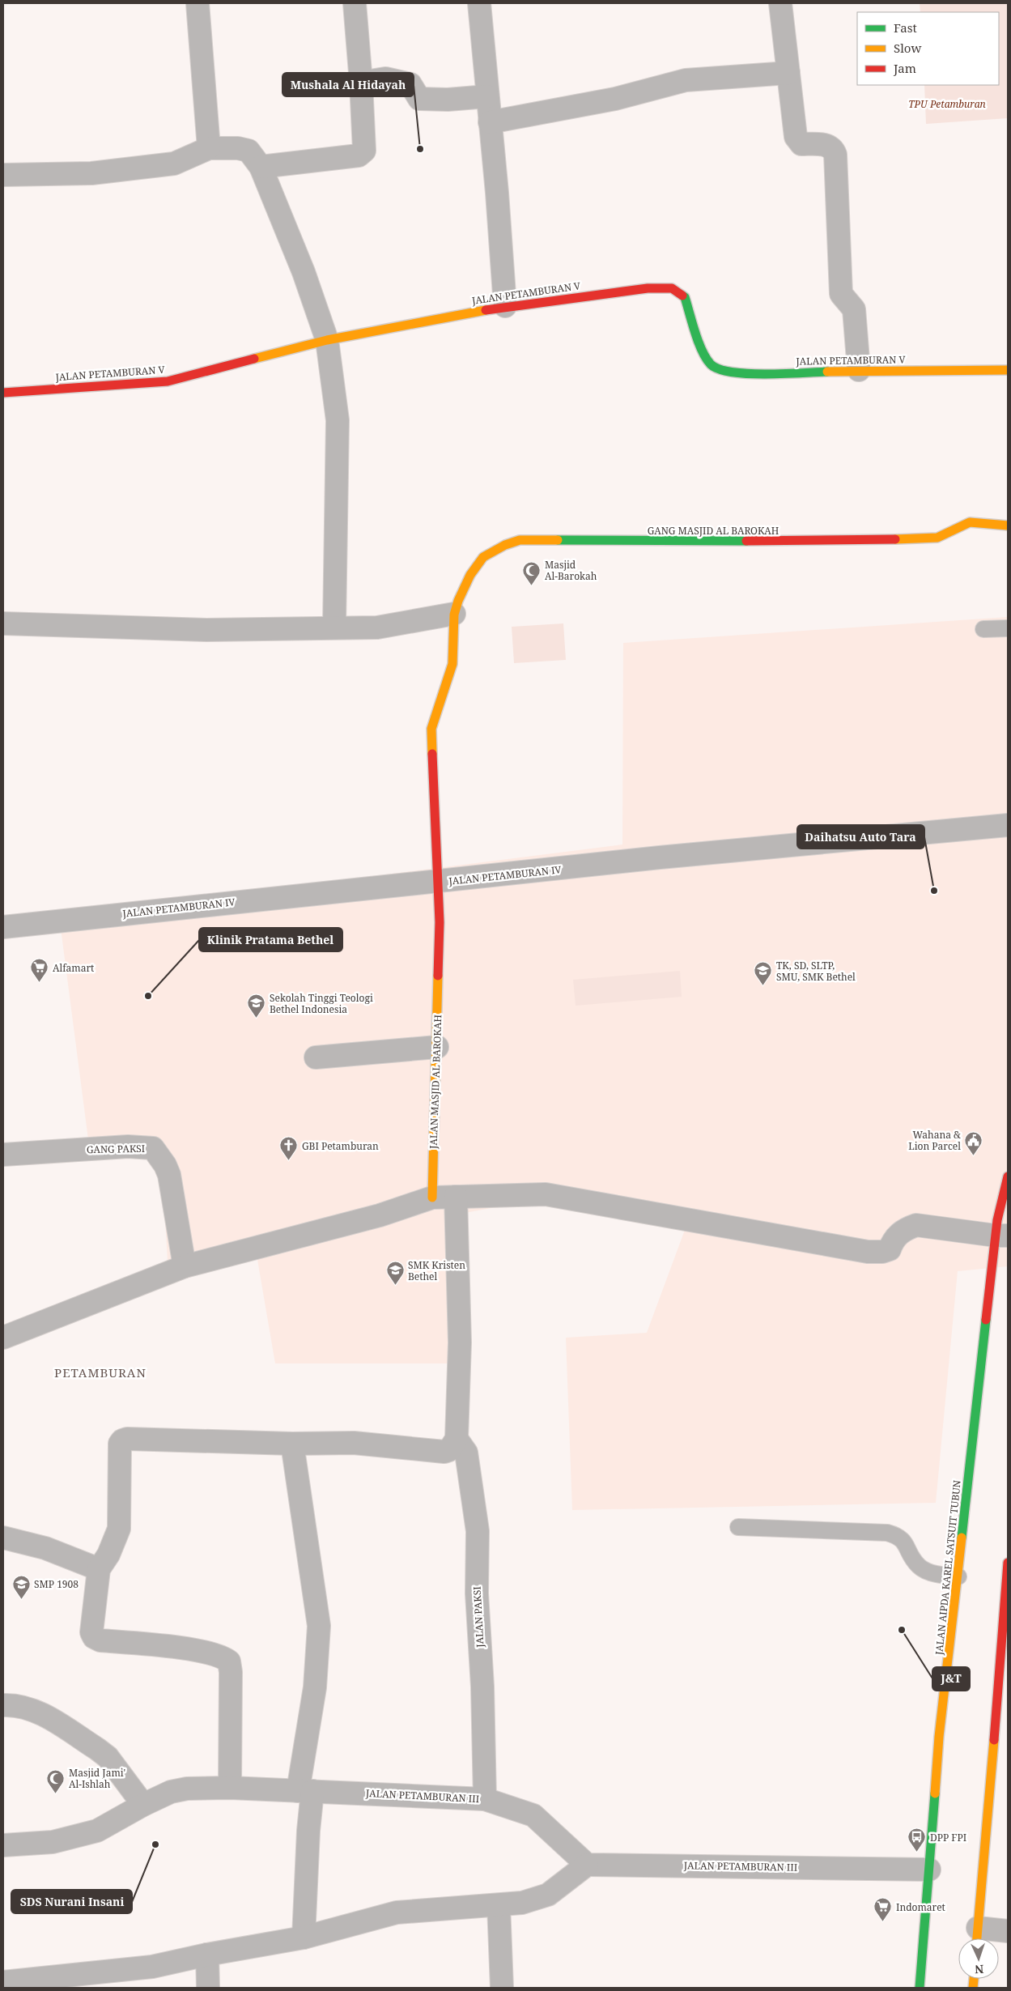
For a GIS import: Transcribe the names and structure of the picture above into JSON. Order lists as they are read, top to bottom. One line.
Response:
{"streets":{"street":["JALAN PETAMBURAN V","GANG MASJID AL BAROKAH","JALAN PETAMBURAN IV","JALAN MASJID AL BAROKAH","GANG PAKSI","JALAN AIPDA KAREL SATSUIT TUBUN","JALAN PAKSI","JALAN PETAMBURAN III"]},"crossings":[["GANG MASJID AL BAROKAH","JALAN MASJID AL BAROKAH"],["JALAN PETAMBURAN IV","JALAN MASJID AL BAROKAH"],["JALAN AIPDA KAREL SATSUIT TUBUN","JALAN PETAMBURAN III"],["JALAN PAKSI","JALAN PETAMBURAN III"]],"districts":["PETAMBURAN"],"parks":["TPU Petamburan"],"places":{"other":["Mushala Al Hidayah","Daihatsu Auto Tara","Klinik Pratama Bethel","J&T","SDS Nurani Insani"],"mosque":["Masjid Al-Barokah","Masjid Jami' Al-Ishlah"],"supermarket":["Alfamart","Indomaret"],"school or university":["TK, SD, SLTP, SMU, SMK Bethel","Sekolah Tinggi Teologi Bethel Indonesia","SMK Kristen Bethel","SMP 1908"],"public building":["Wahana & Lion Parcel"],"church":["GBI Petamburan"],"bus stop":["DPP FPI"]},"legend":["Fast","Slow","Jam"],"north":"bottom"}
